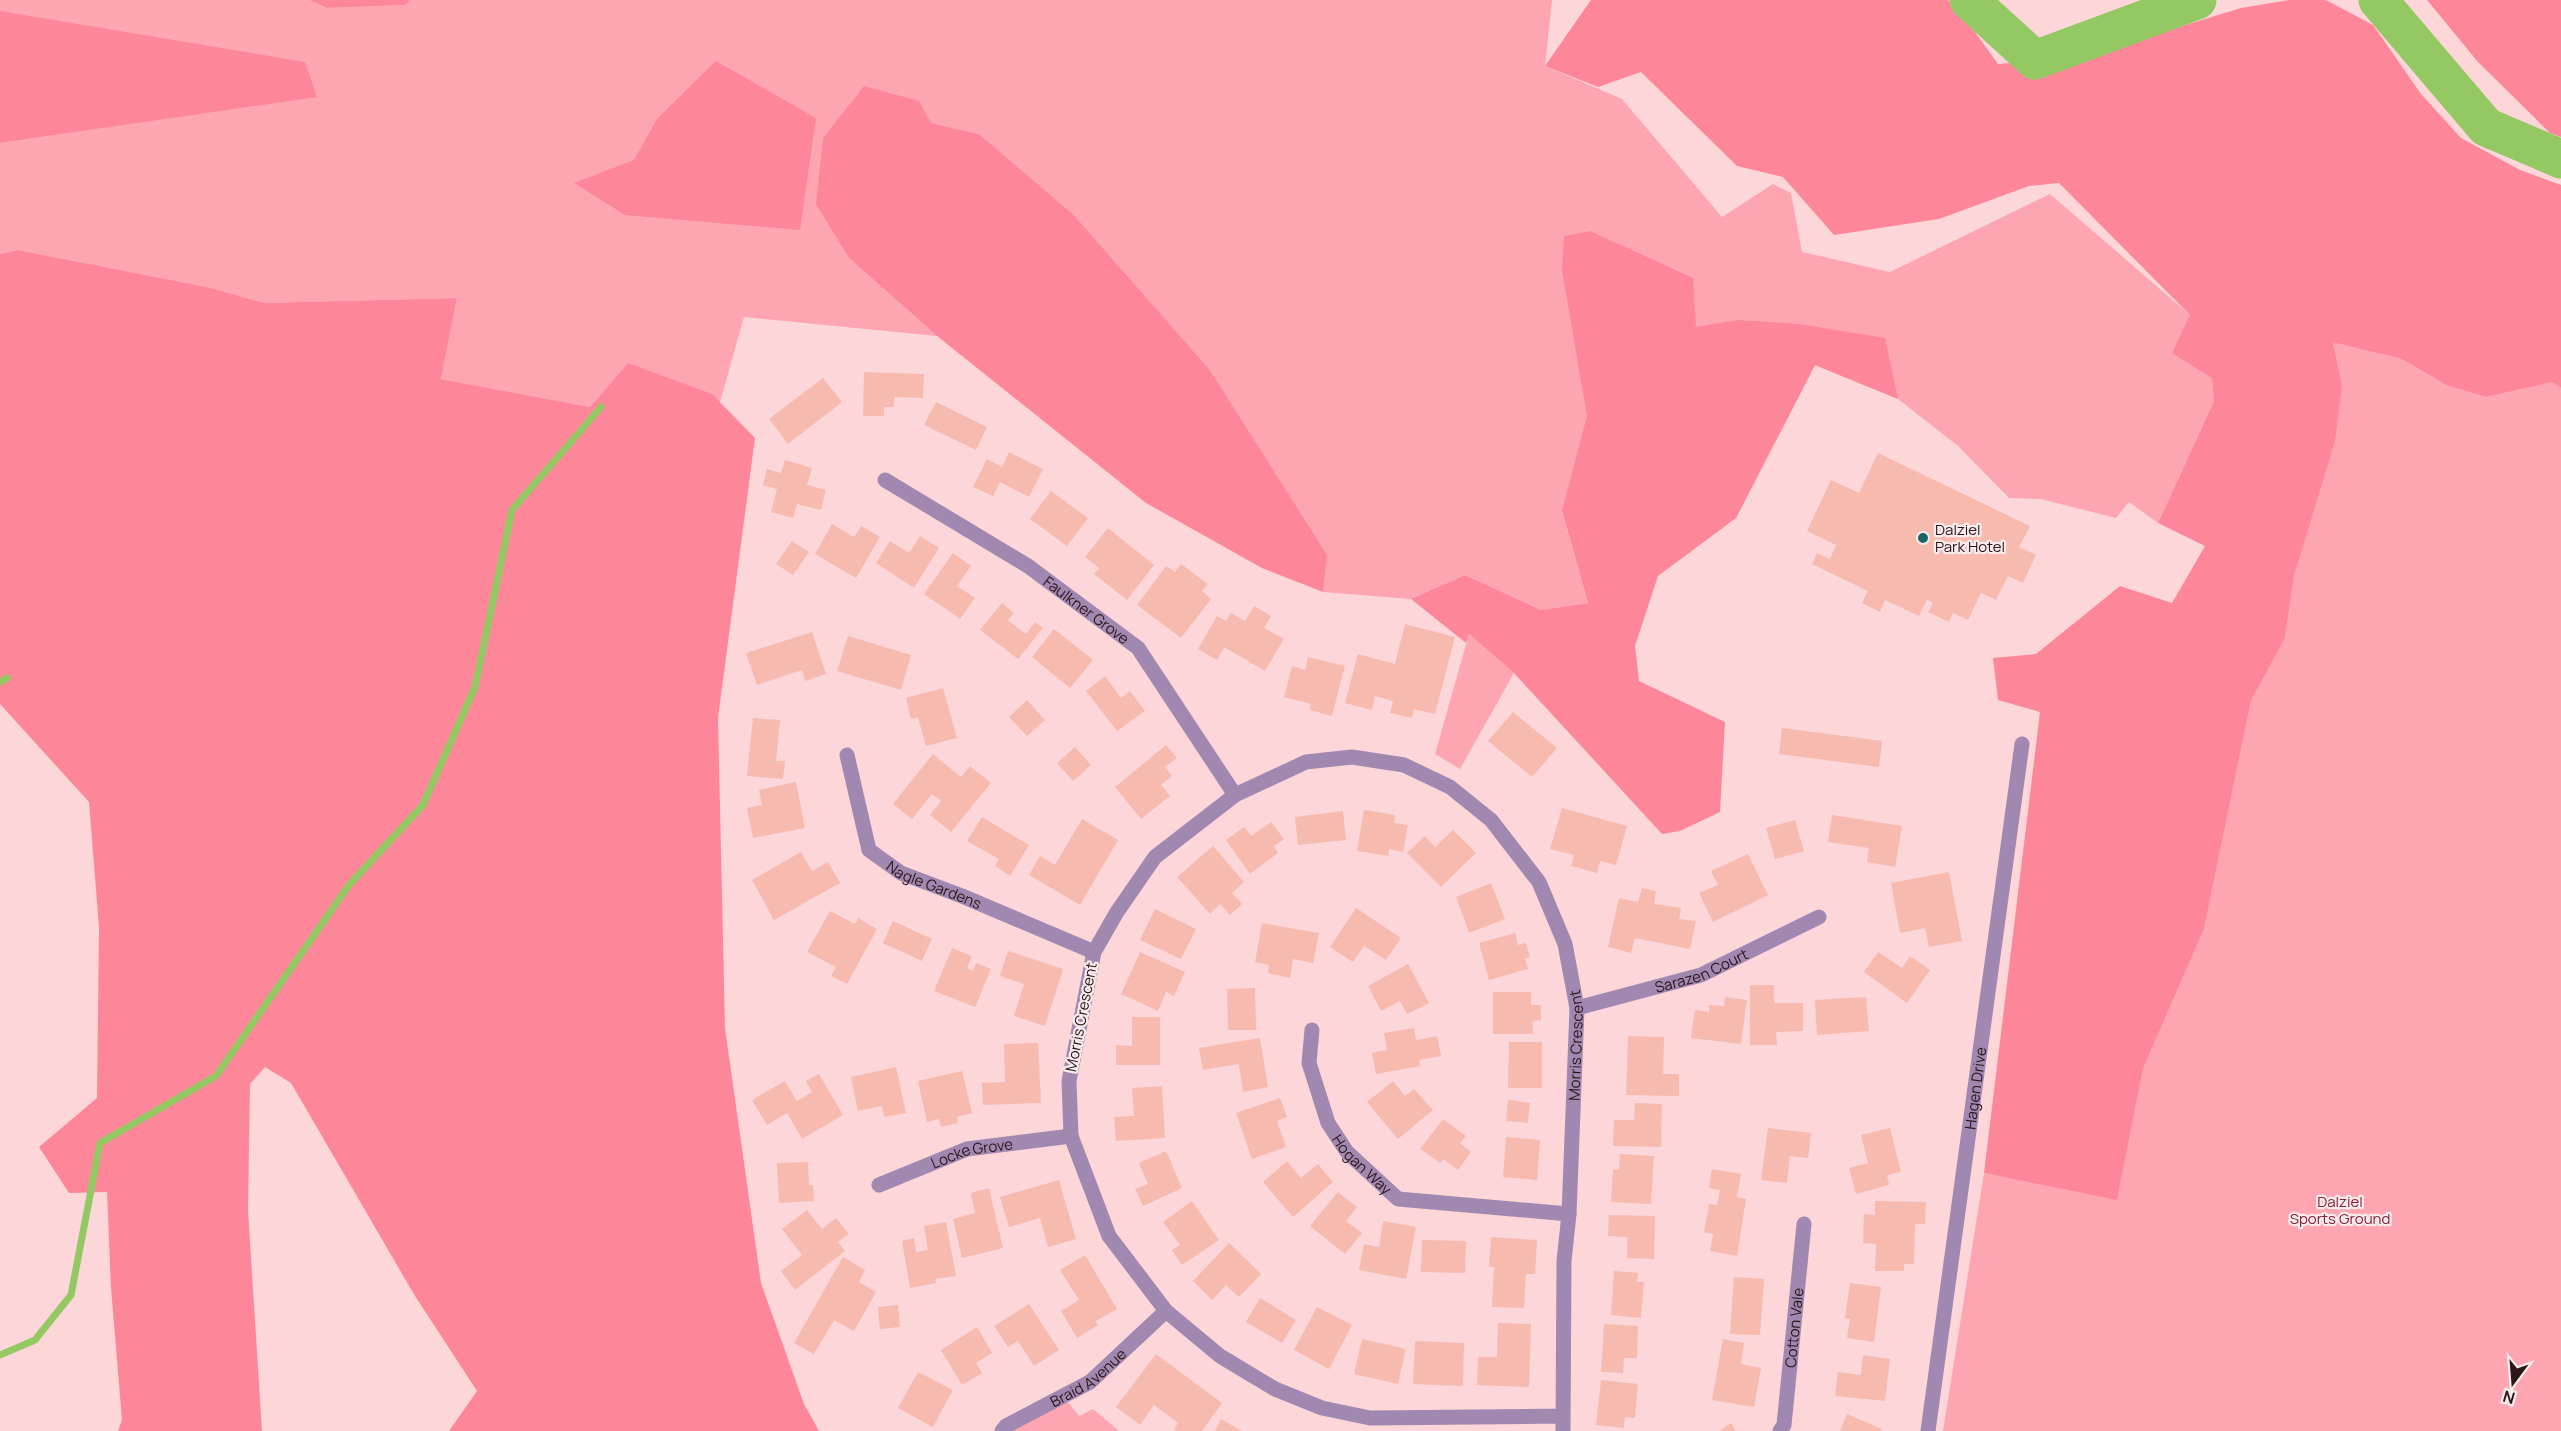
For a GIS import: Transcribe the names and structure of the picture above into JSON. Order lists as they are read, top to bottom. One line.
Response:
{"streets":{"street":["Faulkner Grove","Nagle Gardens","Sarazen Court","Morris Crescent","Hagen Drive","Locke Grove","Hogan Way","Cotton Vale","Braid Avenue"]},"crossings":[["Faulkner Grove","Morris Crescent"],["Nagle Gardens","Morris Crescent"],["Sarazen Court","Morris Crescent"],["Morris Crescent","Locke Grove"],["Morris Crescent","Hogan Way"],["Morris Crescent","Braid Avenue"]],"parks":["Dalziel Sports Ground"],"places":["Dalziel Park Hotel"],"north":"bottom"}
